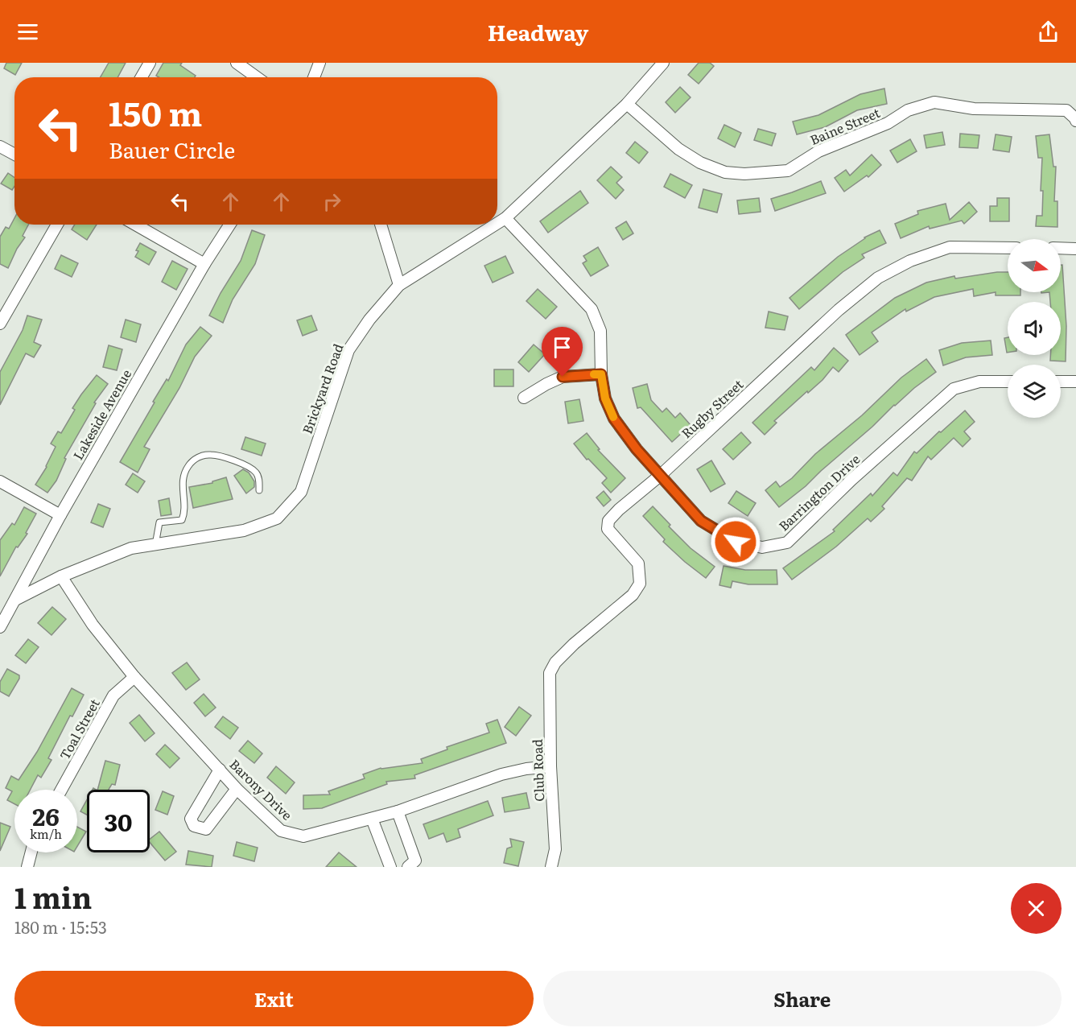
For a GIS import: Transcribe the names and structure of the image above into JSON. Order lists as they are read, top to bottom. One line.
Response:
{"streets":{"street":["Baine Street","Brickyard Road","Rugby Street","Lakeside Avenue","Barrington Drive","Toal Street","Club Road","Barony Drive"]},"crossings":[["Baine Street","Brickyard Road"],["Brickyard Road","Lakeside Avenue"],["Brickyard Road","Barrington Drive"],["Brickyard Road","Barony Drive"],["Rugby Street","Barrington Drive"],["Rugby Street","Club Road"],["Toal Street","Barony Drive"],["Club Road","Barony Drive"]],"north":"right","page":{"header":"Headway","turn":["150 m","Bauer Circle"],"speed":"26 km/h","limit":"30","heading":["1 min","180 m · 15:53"],"buttons":["Exit","Share"]}}
